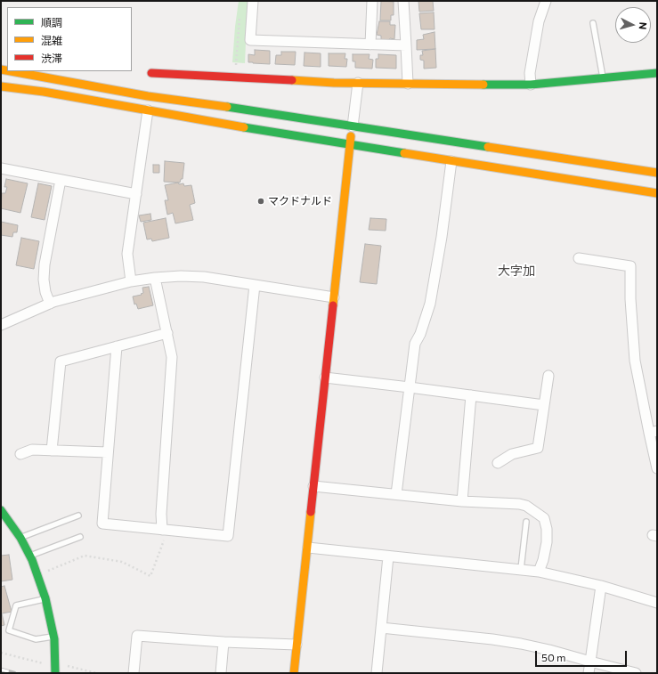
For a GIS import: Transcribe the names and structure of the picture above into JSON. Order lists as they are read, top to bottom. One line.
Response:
{"districts":["大字加"],"places":["マクドナルド"],"legend":["順調","混雑","渋滞"],"scale_bar":"50 m","north":"right"}
